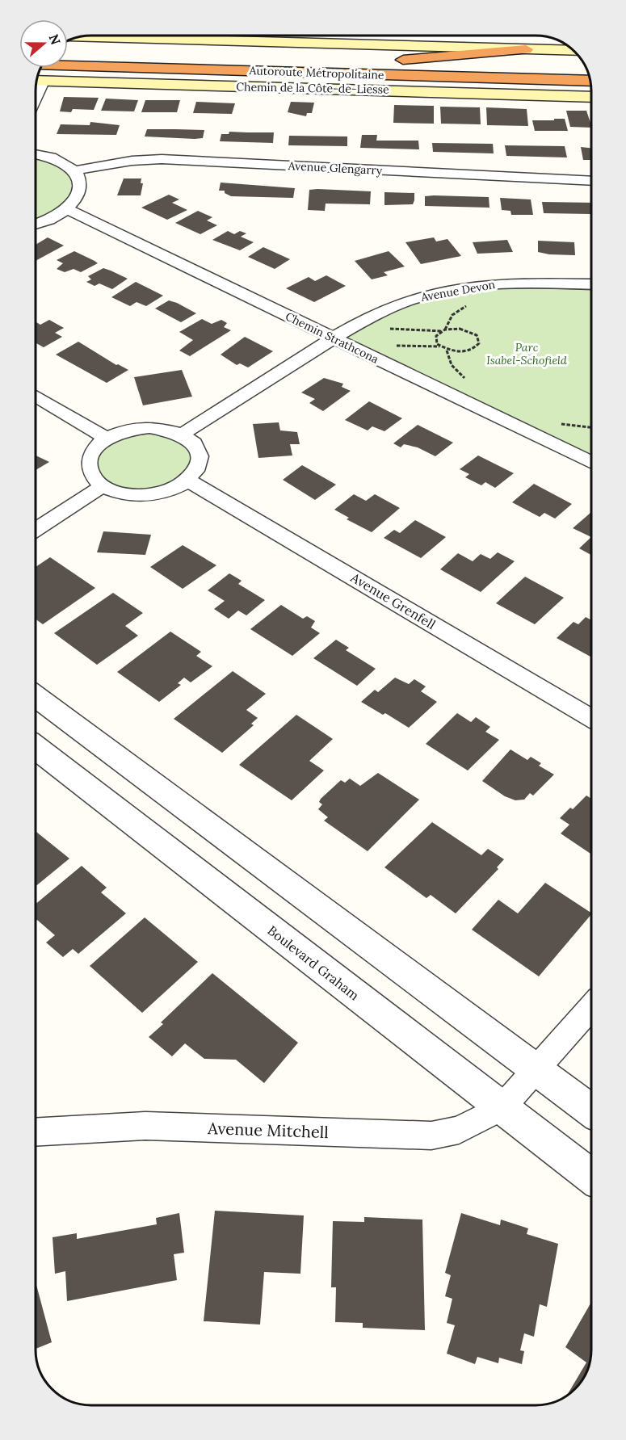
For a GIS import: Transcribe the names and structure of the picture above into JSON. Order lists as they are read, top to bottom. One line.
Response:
{"streets":{"highway":["Autoroute Métropolitaine"],"main road":["Chemin de la Côte-de-Liesse"],"street":["Avenue Glengarry","Avenue Devon","Chemin Strathcona","Avenue Grenfell","Boulevard Graham","Avenue Mitchell"]},"crossings":[["Avenue Devon","Chemin Strathcona"],["Avenue Devon","Avenue Grenfell"],["Boulevard Graham","Avenue Mitchell"]],"parks":["Parc Isabel-Schofield"],"north":"right"}
